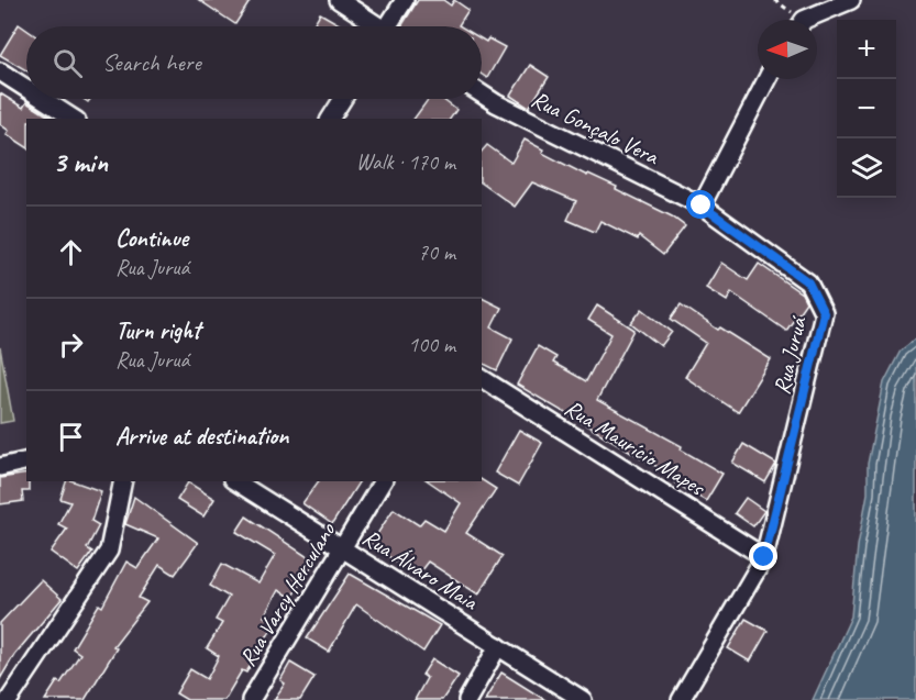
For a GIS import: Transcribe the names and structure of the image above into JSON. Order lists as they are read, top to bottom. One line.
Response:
{"streets":{"street":["Rua Gonçalo Vera","Rua Juruá","Rua Maurício Mapes","Rua Álvaro Maia","Rua Varcy Herculano"]},"crossings":[["Rua Gonçalo Vera","Rua Juruá"],["Rua Juruá","Rua Maurício Mapes"],["Rua Álvaro Maia","Rua Varcy Herculano"]],"north":"left","page":{"map_buttons":["+","−"],"search":"Search here","heading":["3 min","Walk · 170 m"],"list":[["Continue","Rua Juruá","70 m"],["Turn right","Rua Juruá","100 m"],"Arrive at destination"]}}
